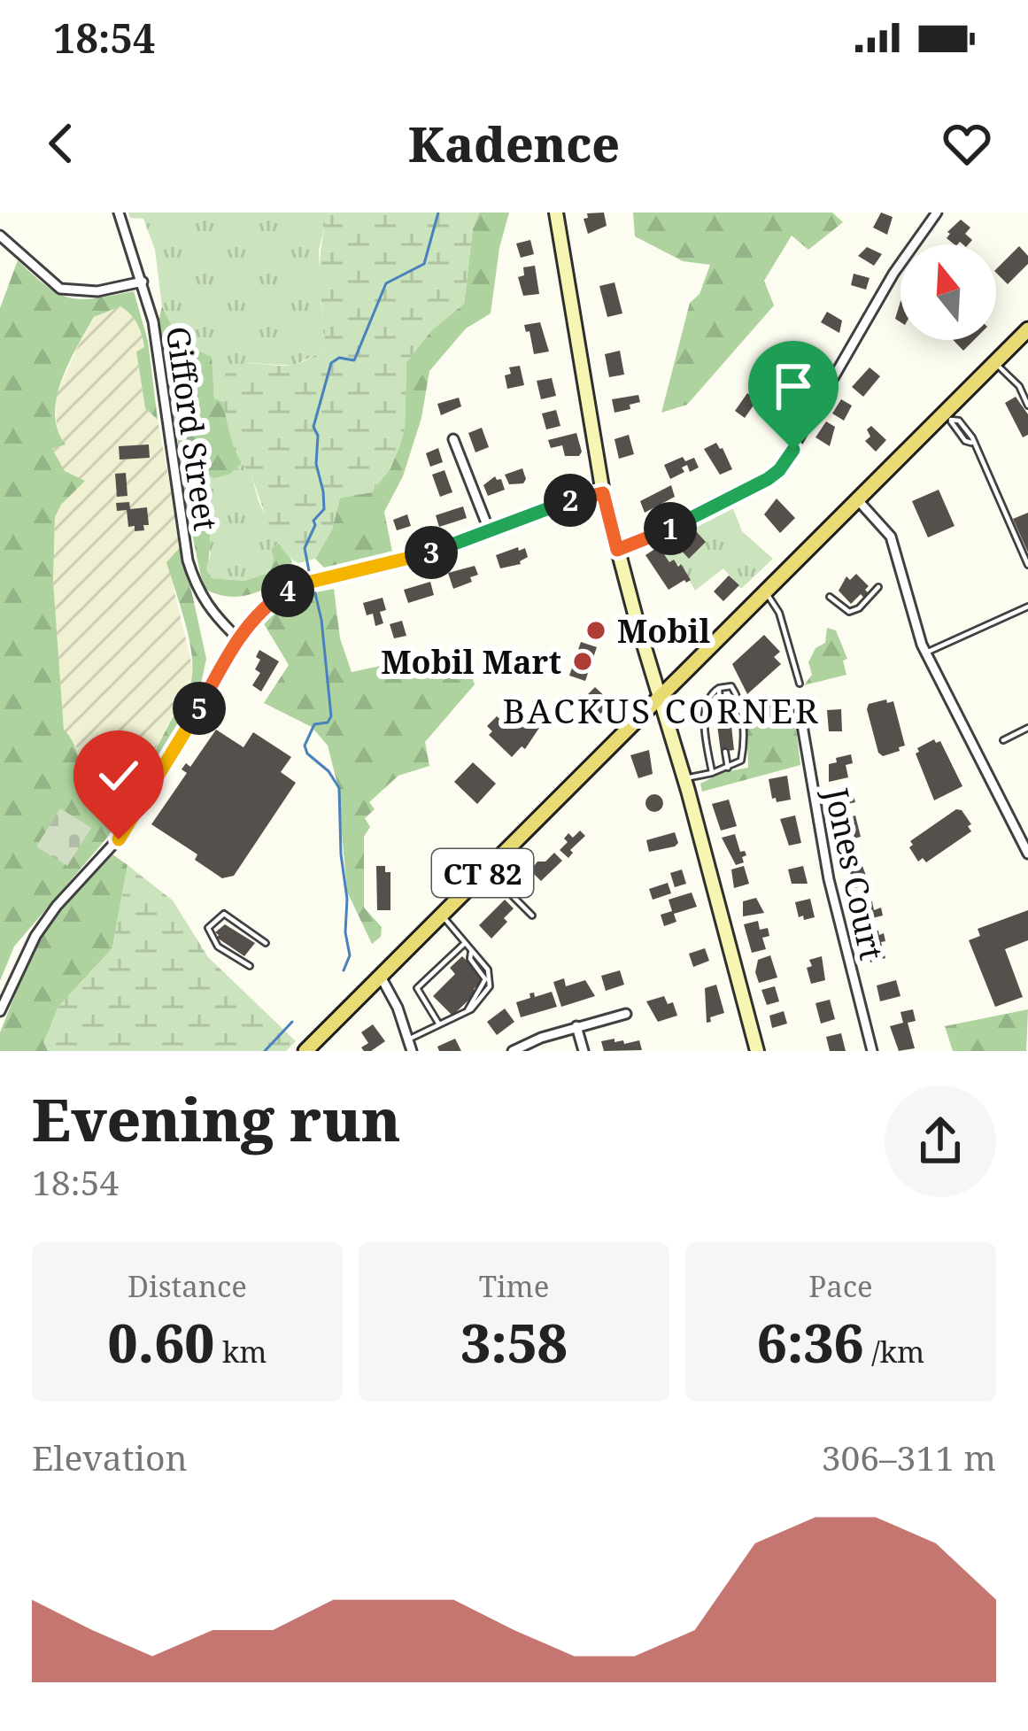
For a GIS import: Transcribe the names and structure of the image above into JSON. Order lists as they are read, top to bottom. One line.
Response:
{"streets":{"main road":["CT 82"],"street":["Gifford Street","Jones Court"]},"districts":["BACKUS CORNER"],"places":["Mobil","Mobil Mart"],"north":"top","page":{"status":"18:54","header":"Kadence","pins":["2","1","3","4","5"],"heading":["Evening run","18:54"],"stats":[["Distance","0.60 km"],["Time","3:58"],["Pace","6:36 /km"]],"chart":["Elevation","306–311 m"]}}
